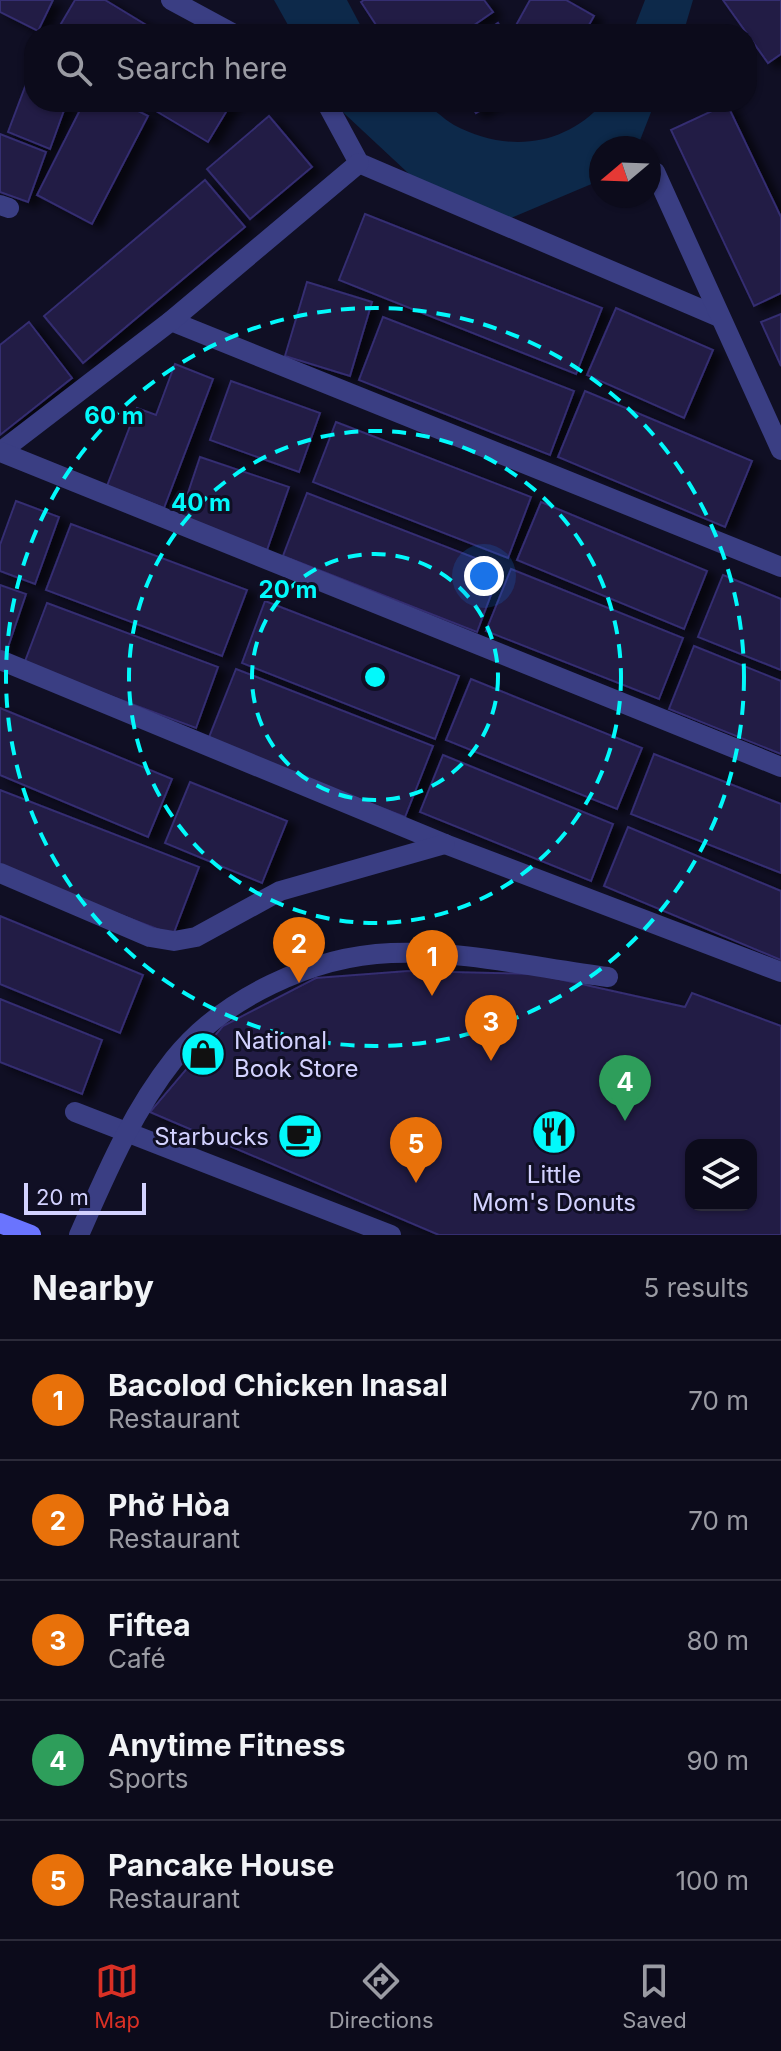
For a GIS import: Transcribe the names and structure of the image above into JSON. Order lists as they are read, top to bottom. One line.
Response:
{"places":{"shop":["National Book Store"],"restaurant":["Little Mom's Donuts"],"cafe":["Starbucks"]},"scale_bar":"20 m","north":"left","page":{"search":"Search here","pins":["2","1","3","4","5"],"scale":"20 m","heading":["Nearby","5 results"],"list":[{"mark":"1","name":"Bacolod Chicken Inasal","note":"Restaurant","value":"70 m"},{"mark":"2","name":"Phở Hòa","note":"Restaurant","value":"70 m"},{"mark":"3","name":"Fiftea","note":"Café","value":"80 m"},{"mark":"4","name":"Anytime Fitness","note":"Sports","value":"90 m"},{"mark":"5","name":"Pancake House","note":"Restaurant","value":"100 m"}],"nav":["Map","Directions","Saved"]},"rings":["60 m","40 m","20 m"]}
